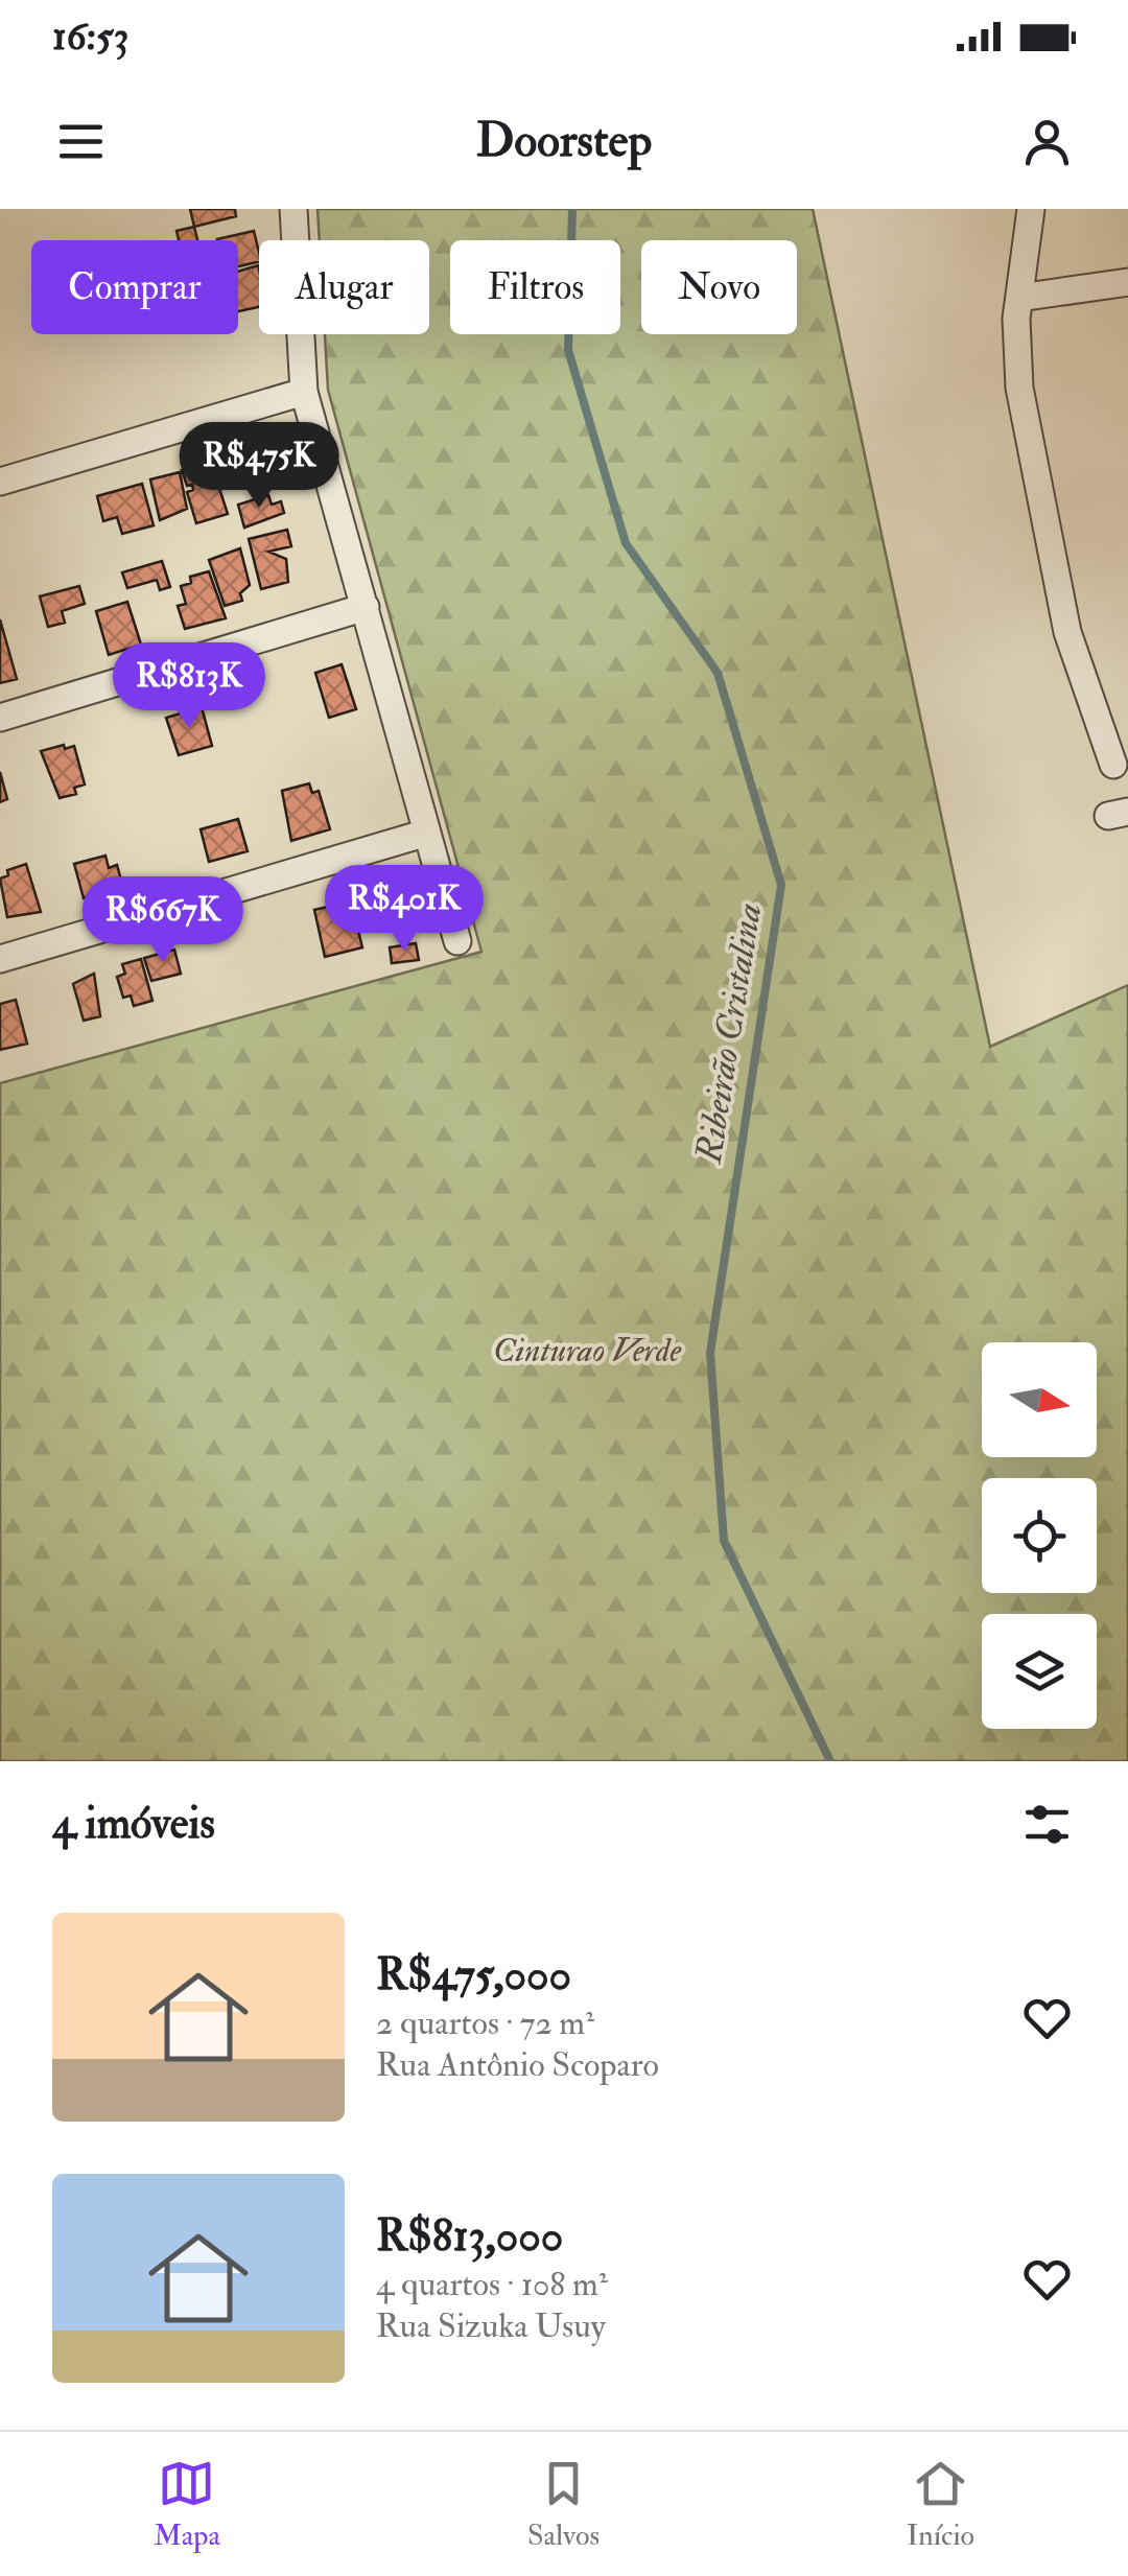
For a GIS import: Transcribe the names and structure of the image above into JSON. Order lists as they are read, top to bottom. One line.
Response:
{"water":["Ribeirão Cristalina"],"parks":["Cinturao Verde"],"north":"right","page":{"status":"16:53","header":"Doorstep","chip":["Comprar","Alugar","Filtros","Novo"],"price":["R$475K","R$813K","R$401K","R$667K"],"heading":"4 imóveis","list":[{"name":"R$475,000","note":"2 quartos · 72 m² · Rua Antônio Scoparo"},{"name":"R$813,000","note":"4 quartos · 108 m² · Rua Sizuka Usuy"}],"tabs":["Mapa","Salvos","Início"]}}
